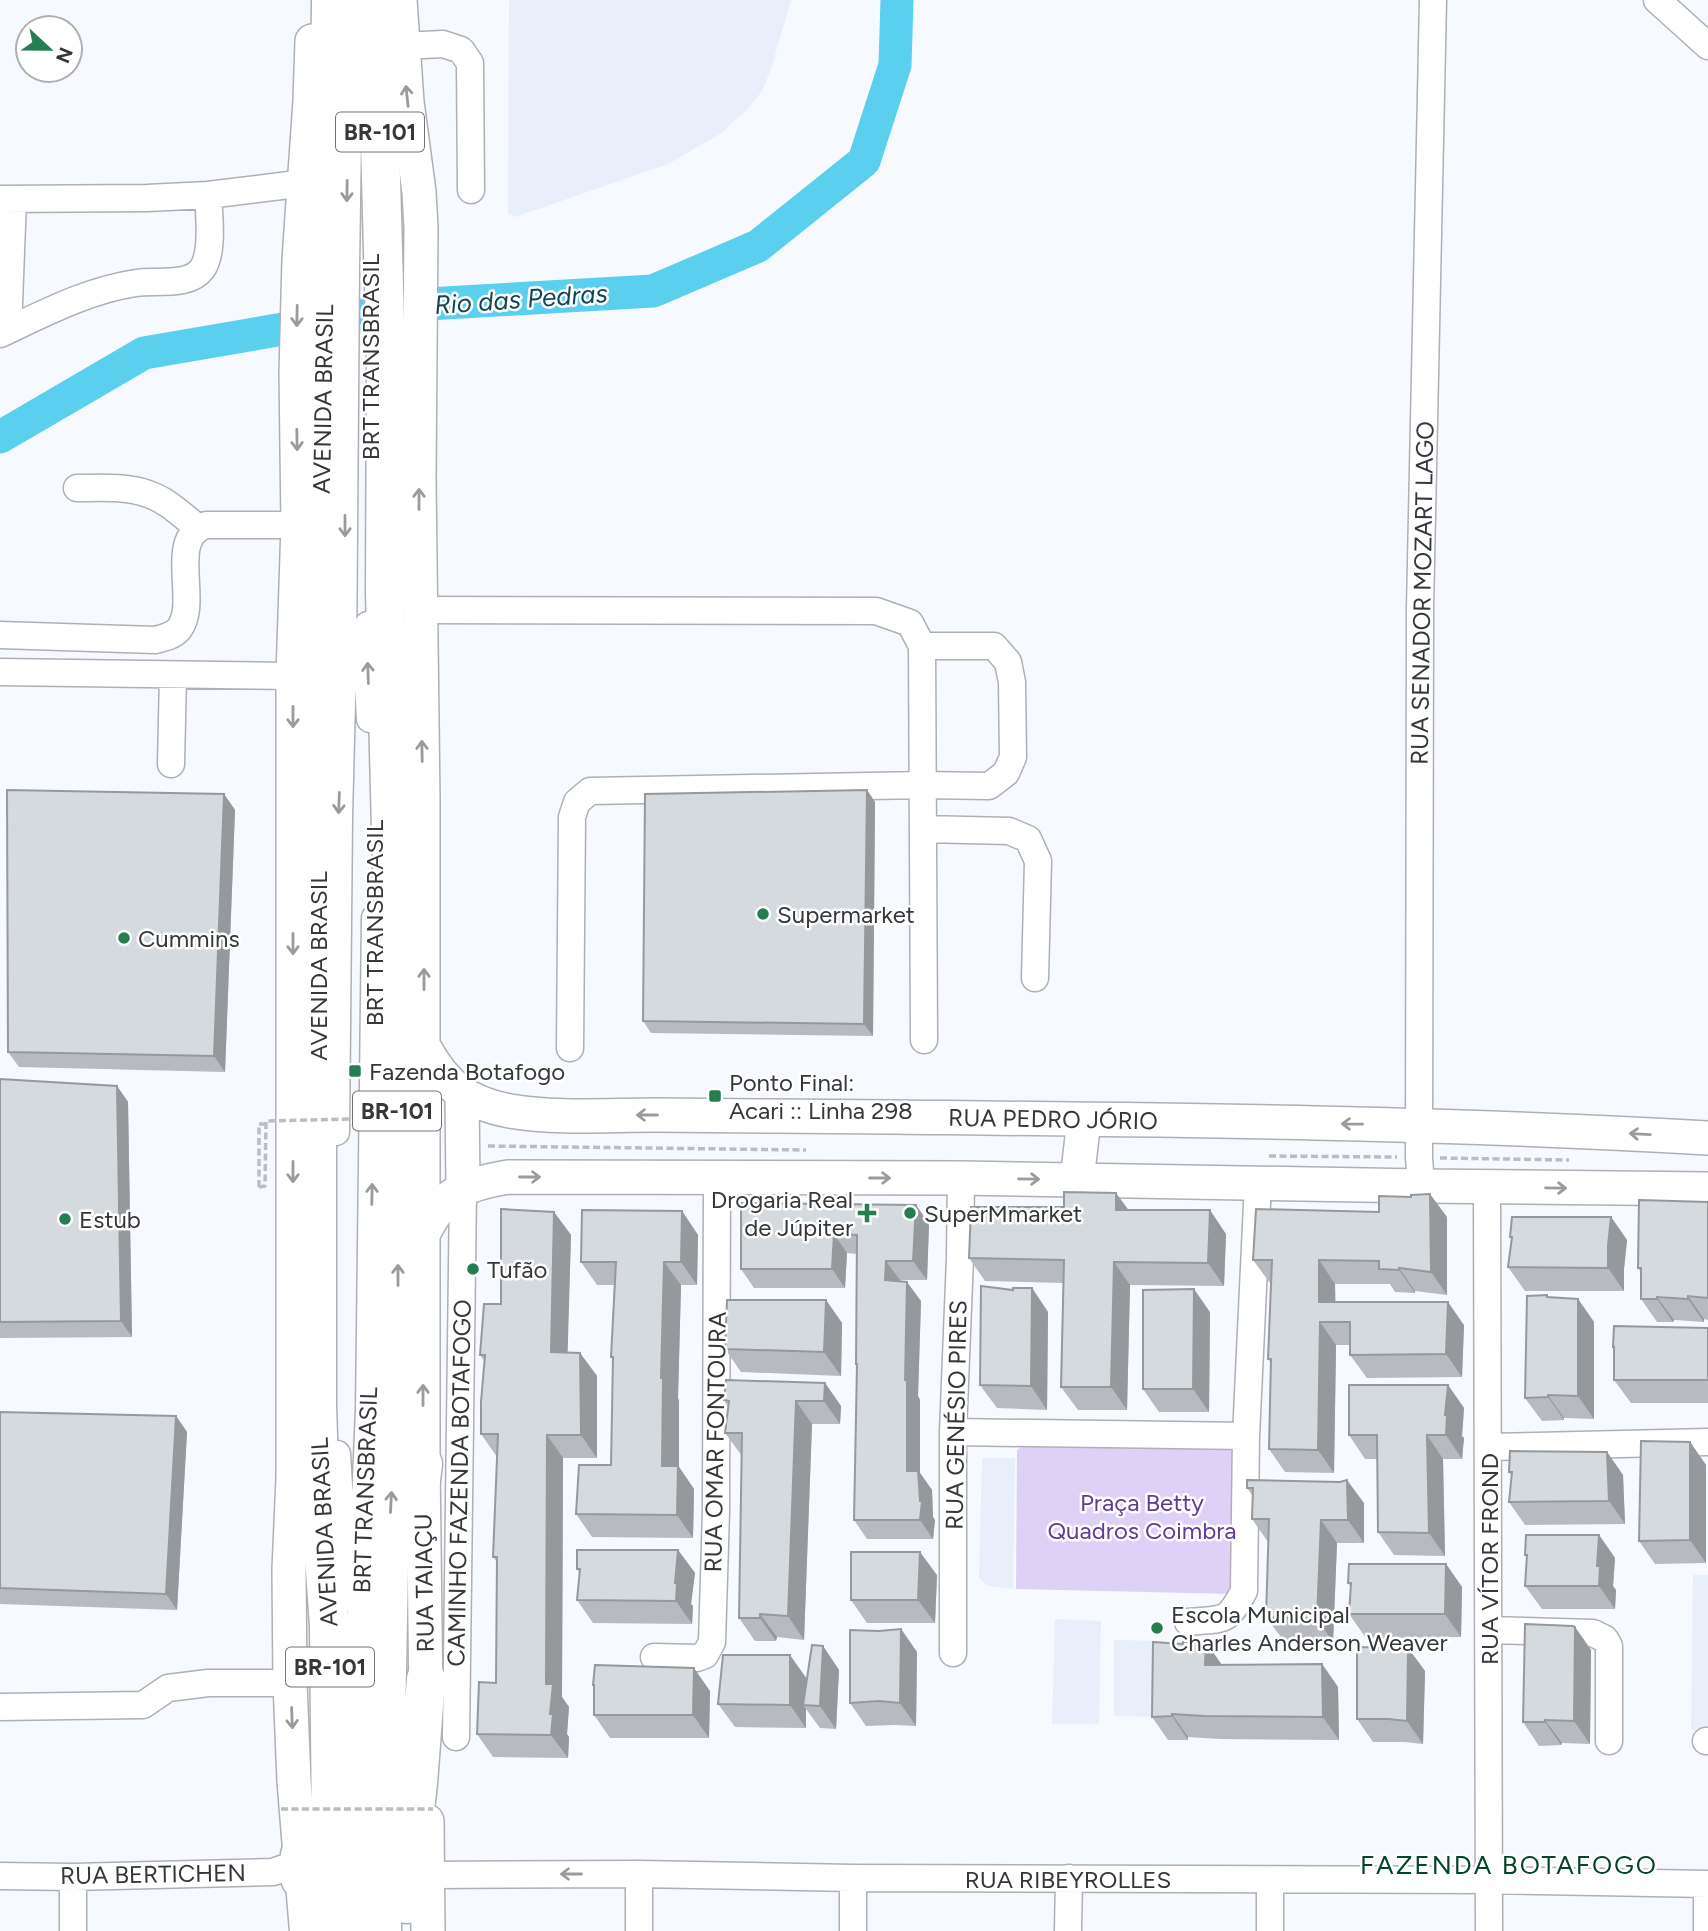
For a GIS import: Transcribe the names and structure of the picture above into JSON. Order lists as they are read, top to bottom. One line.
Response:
{"streets":{"highway":["BR-101","AVENIDA BRASIL"],"main road":["RUA PEDRO JÓRIO","RUA TAIAÇU"],"street":["BRT TRANSBRASIL","RUA SENADOR MOZART LAGO","RUA GENÉSIO PIRES","RUA OMAR FONTOURA","CAMINHO FAZENDA BOTAFOGO","RUA VÍTOR FROND","RUA BERTICHEN","RUA RIBEYROLLES"]},"crossings":[["BRT TRANSBRASIL","AVENIDA BRASIL"],["AVENIDA BRASIL","RUA PEDRO JÓRIO"],["AVENIDA BRASIL","RUA TAIAÇU"],["AVENIDA BRASIL","RUA BERTICHEN"],["RUA SENADOR MOZART LAGO","RUA PEDRO JÓRIO"],["RUA VÍTOR FROND","RUA RIBEYROLLES"],["RUA TAIAÇU","RUA RIBEYROLLES"]],"districts":["FAZENDA BOTAFOGO"],"water":["Rio das Pedras"],"parks":["Praça Betty Quadros Coimbra"],"places":{"other":["Supermarket","Cummins","SuperMmarket","Estub","Tufão","Escola Municipal Charles Anderson Weaver"],"transit":["Fazenda Botafogo","Ponto Final: Acari :: Linha 298"],"health":["Drogaria Real de Júpiter"]},"north":"right"}
